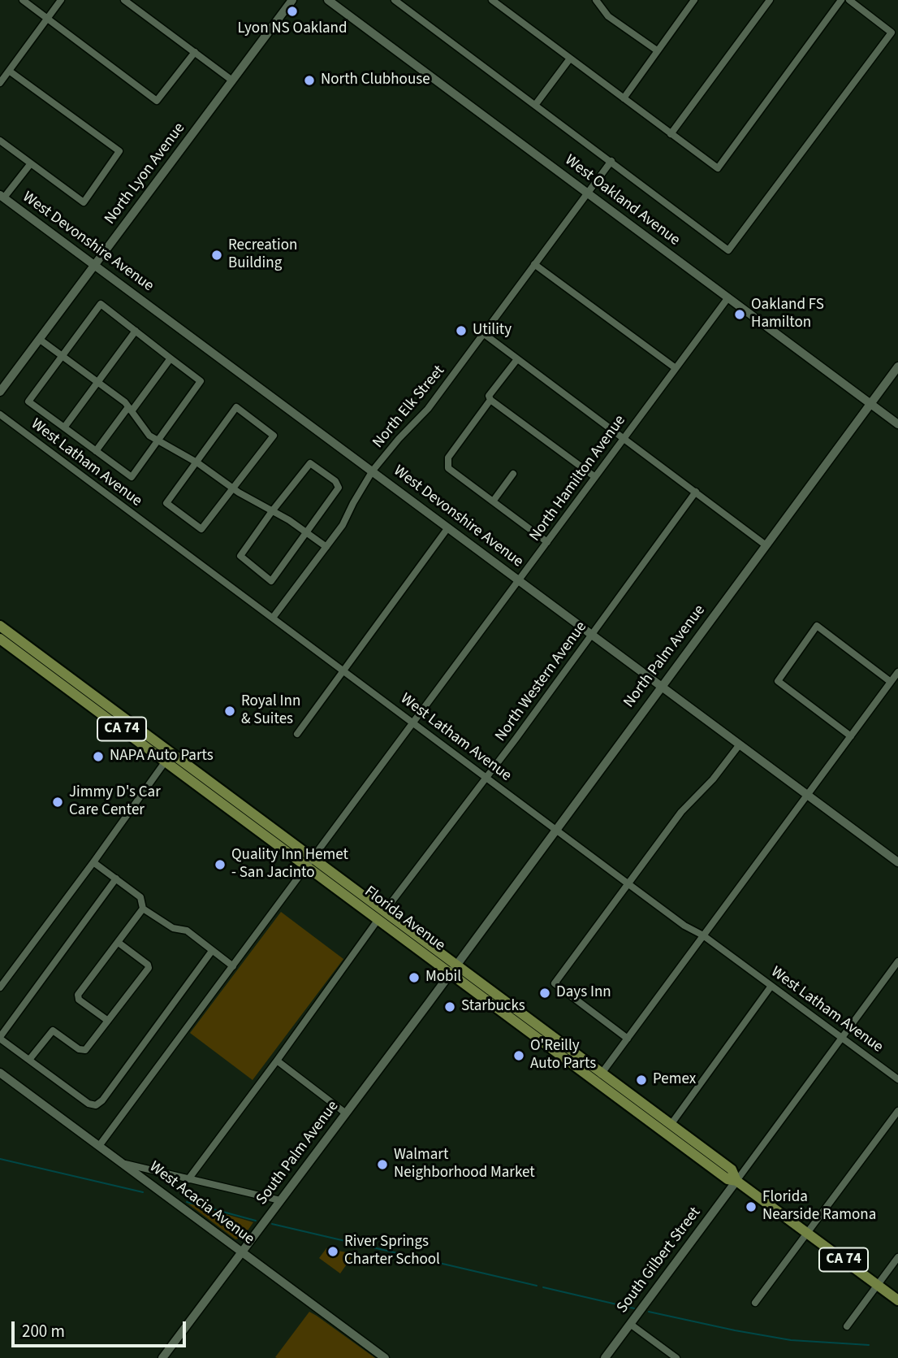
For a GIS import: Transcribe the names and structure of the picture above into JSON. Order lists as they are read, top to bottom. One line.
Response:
{"streets":{"main road":["CA 74","Florida Avenue"],"street":["North Lyon Avenue","West Oakland Avenue","West Devonshire Avenue","North Elk Street","West Latham Avenue","North Hamilton Avenue","North Palm Avenue","North Western Avenue","South Palm Avenue","West Acacia Avenue","South Gilbert Street"]},"crossings":[["North Lyon Avenue","West Devonshire Avenue"],["West Oakland Avenue","North Elk Street"],["West Oakland Avenue","North Hamilton Avenue"],["West Oakland Avenue","North Palm Avenue"],["West Devonshire Avenue","North Elk Street"],["West Devonshire Avenue","North Hamilton Avenue"],["West Devonshire Avenue","North Palm Avenue"],["West Devonshire Avenue","North Western Avenue"],["North Elk Street","West Latham Avenue"],["West Latham Avenue","North Hamilton Avenue"],["West Latham Avenue","North Palm Avenue"],["West Latham Avenue","North Western Avenue"],["North Hamilton Avenue","Florida Avenue"],["North Hamilton Avenue","West Acacia Avenue"],["North Palm Avenue","Florida Avenue"],["North Palm Avenue","South Palm Avenue"],["North Western Avenue","Florida Avenue"],["Florida Avenue","South Palm Avenue"],["Florida Avenue","South Gilbert Street"],["South Palm Avenue","West Acacia Avenue"]],"places":["Lyon NS Oakland","North Clubhouse","Recreation Building","Oakland FS Hamilton","Utility","Royal Inn & Suites","NAPA Auto Parts","Jimmy D's Car Care Center","Quality Inn Hemet - San Jacinto","Mobil","Days Inn","Starbucks","O'Reilly Auto Parts","Pemex","Walmart Neighborhood Market","Florida Nearside Ramona","River Springs Charter School"],"scale_bar":"200 m"}
